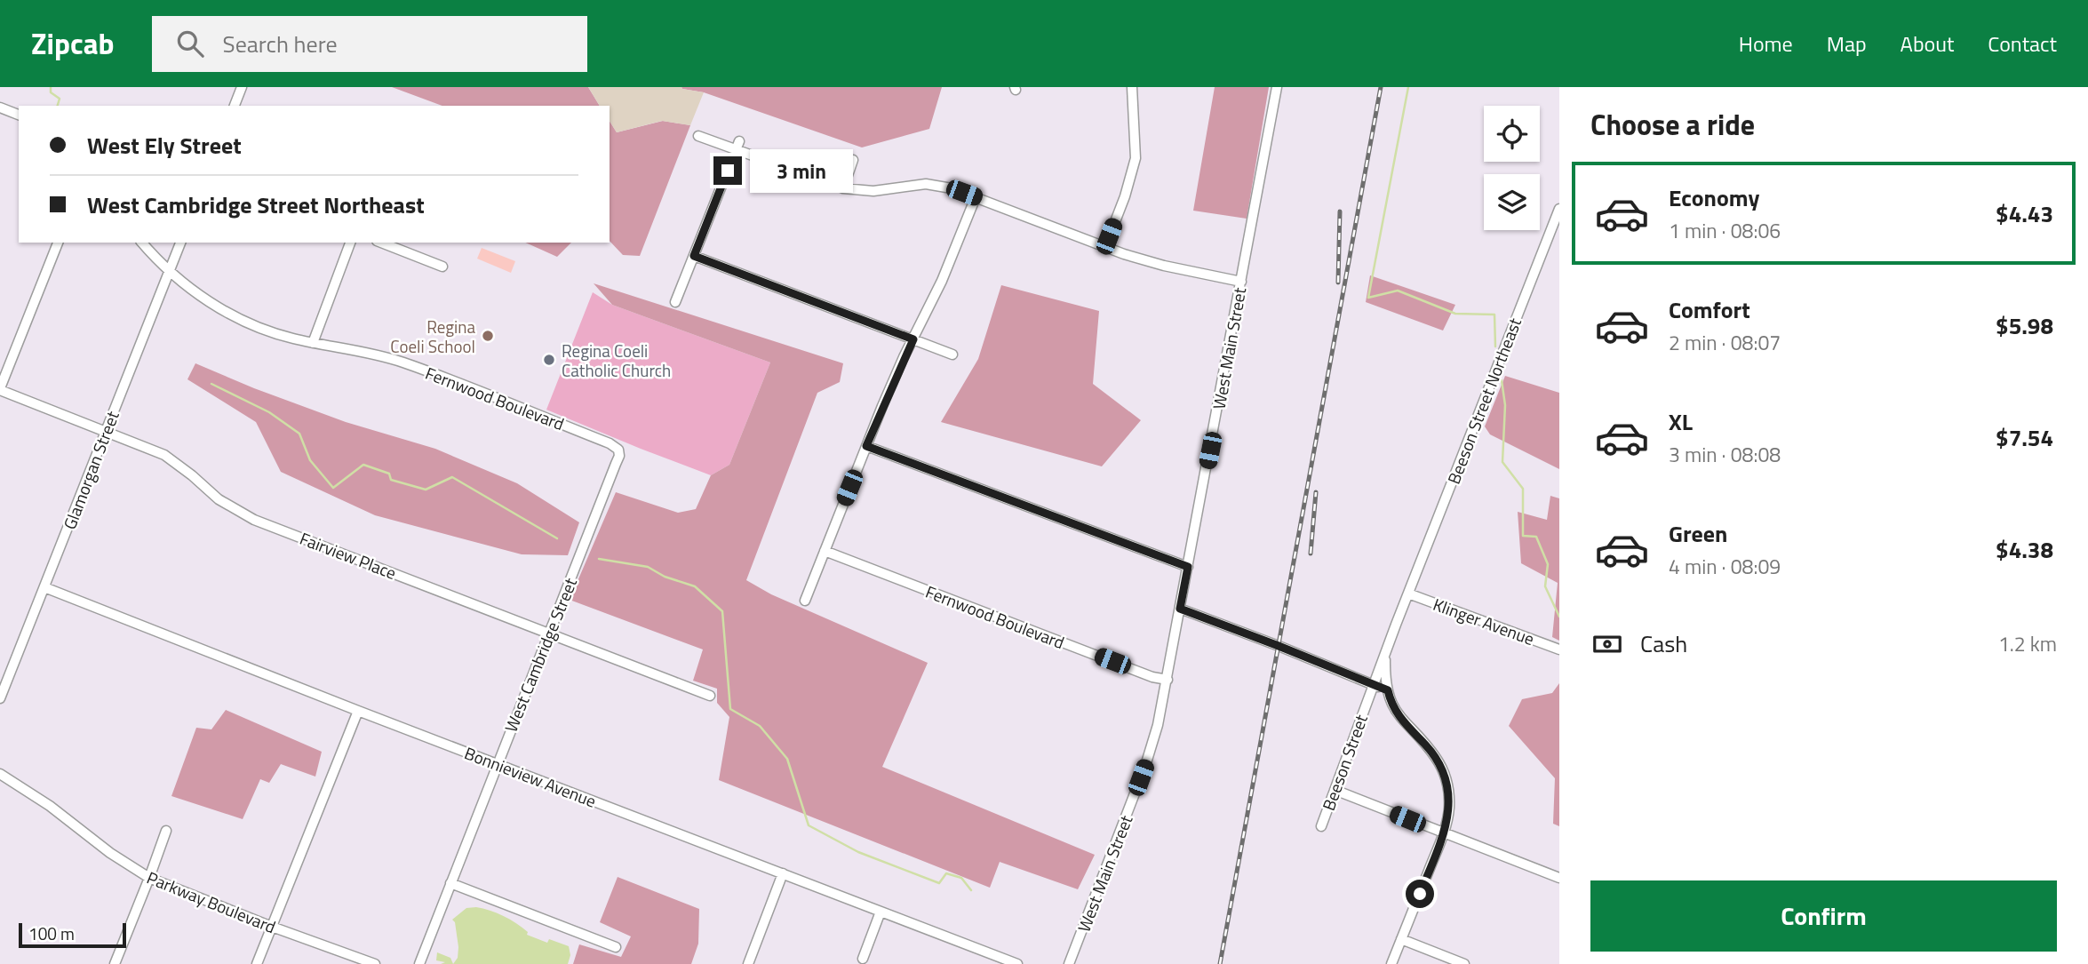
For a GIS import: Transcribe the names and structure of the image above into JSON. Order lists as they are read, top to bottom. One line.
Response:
{"streets":{"street":["West Main Street","Fernwood Boulevard","Beeson Street Northeast","Glamorgan Street","Fairview Place","Klinger Avenue","West Cambridge Street","Beeson Street","Bonnieview Avenue","Parkway Boulevard"]},"crossings":[["West Main Street","Fernwood Boulevard"],["Fernwood Boulevard","Glamorgan Street"],["Fernwood Boulevard","West Cambridge Street"],["Beeson Street Northeast","Klinger Avenue"],["Beeson Street Northeast","Beeson Street"],["Glamorgan Street","Fairview Place"],["Glamorgan Street","Bonnieview Avenue"],["Fairview Place","West Cambridge Street"],["Klinger Avenue","Beeson Street"],["West Cambridge Street","Bonnieview Avenue"]],"places":["Regina Coeli School","Regina Coeli Catholic Church"],"scale_bar":"100 m","page":{"header":"Zipcab","search":"Search here","nav":["Home","Map","About","Contact"],"heading":"Choose a ride","banner":["West Ely Street","West Cambridge Street Northeast"],"bubble":"3 min","list":[{"name":"Economy","note":"1 min · 08:06","value":"$4.43"},{"name":"Comfort","note":"2 min · 08:07","value":"$5.98"},{"name":"XL","note":"3 min · 08:08","value":"$7.54"},{"name":"Green","note":"4 min · 08:09","value":"$4.38"}],"pay":["Cash","1.2 km"],"buttons":"Confirm","scale":"100 m"}}
